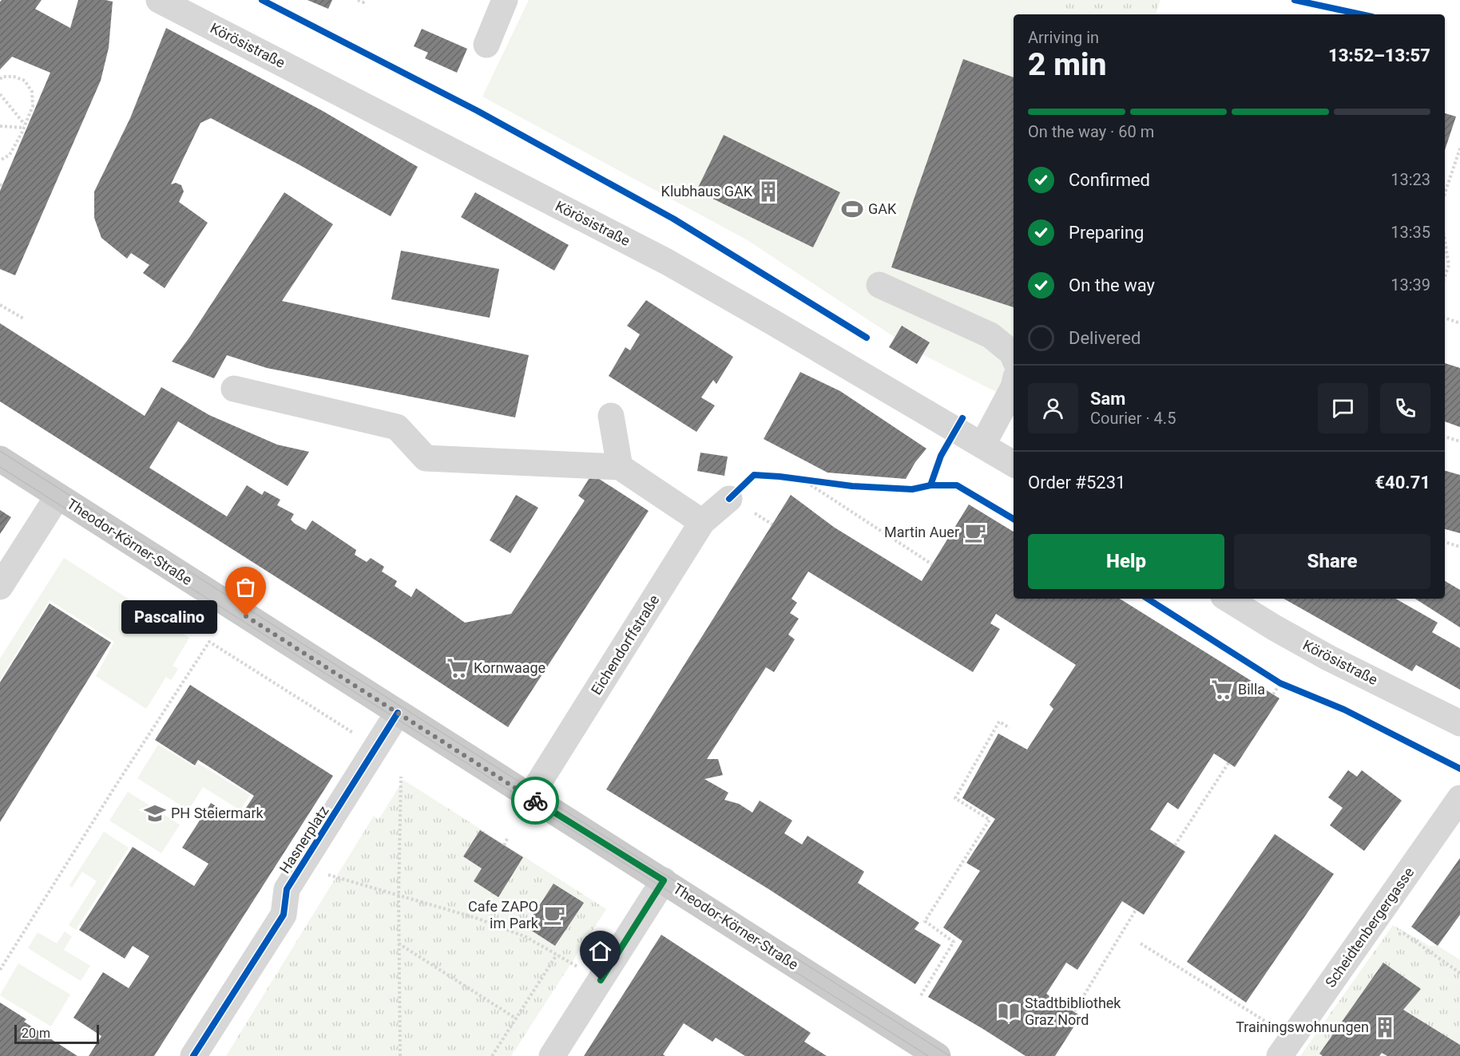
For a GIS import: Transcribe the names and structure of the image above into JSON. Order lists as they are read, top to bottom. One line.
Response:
{"streets":{"main road":["Theodor-Körner-Straße"],"street":["Körösistraße","Eichendorffstraße","Hasnerplatz","Scheidtenbergergasse"]},"crossings":[["Theodor-Körner-Straße","Eichendorffstraße"],["Theodor-Körner-Straße","Hasnerplatz"]],"places":{"building":["Klubhaus GAK","Trainingswohnungen"],"sports":["GAK"],"cafe":["Martin Auer","Cafe ZAPO im Park"],"other":["Pascalino"],"supermarket":["Kornwaage","Billa"],"school or university":["PH Steiermark"],"library":["Stadtbibliothek Graz Nord"]},"scale_bar":"20 m","page":{"heading":["2 min","Arriving in","13:52–13:57"],"panel":["Sam","Courier · 4.5","Order #5231","€40.71"],"bar":"On the way · 60 m","list":[["Confirmed","13:23"],["Preparing","13:35"],["On the way","13:39"],"Delivered"],"buttons":["Help","Share"],"bubble":"Pascalino","scale":"20 m"}}
